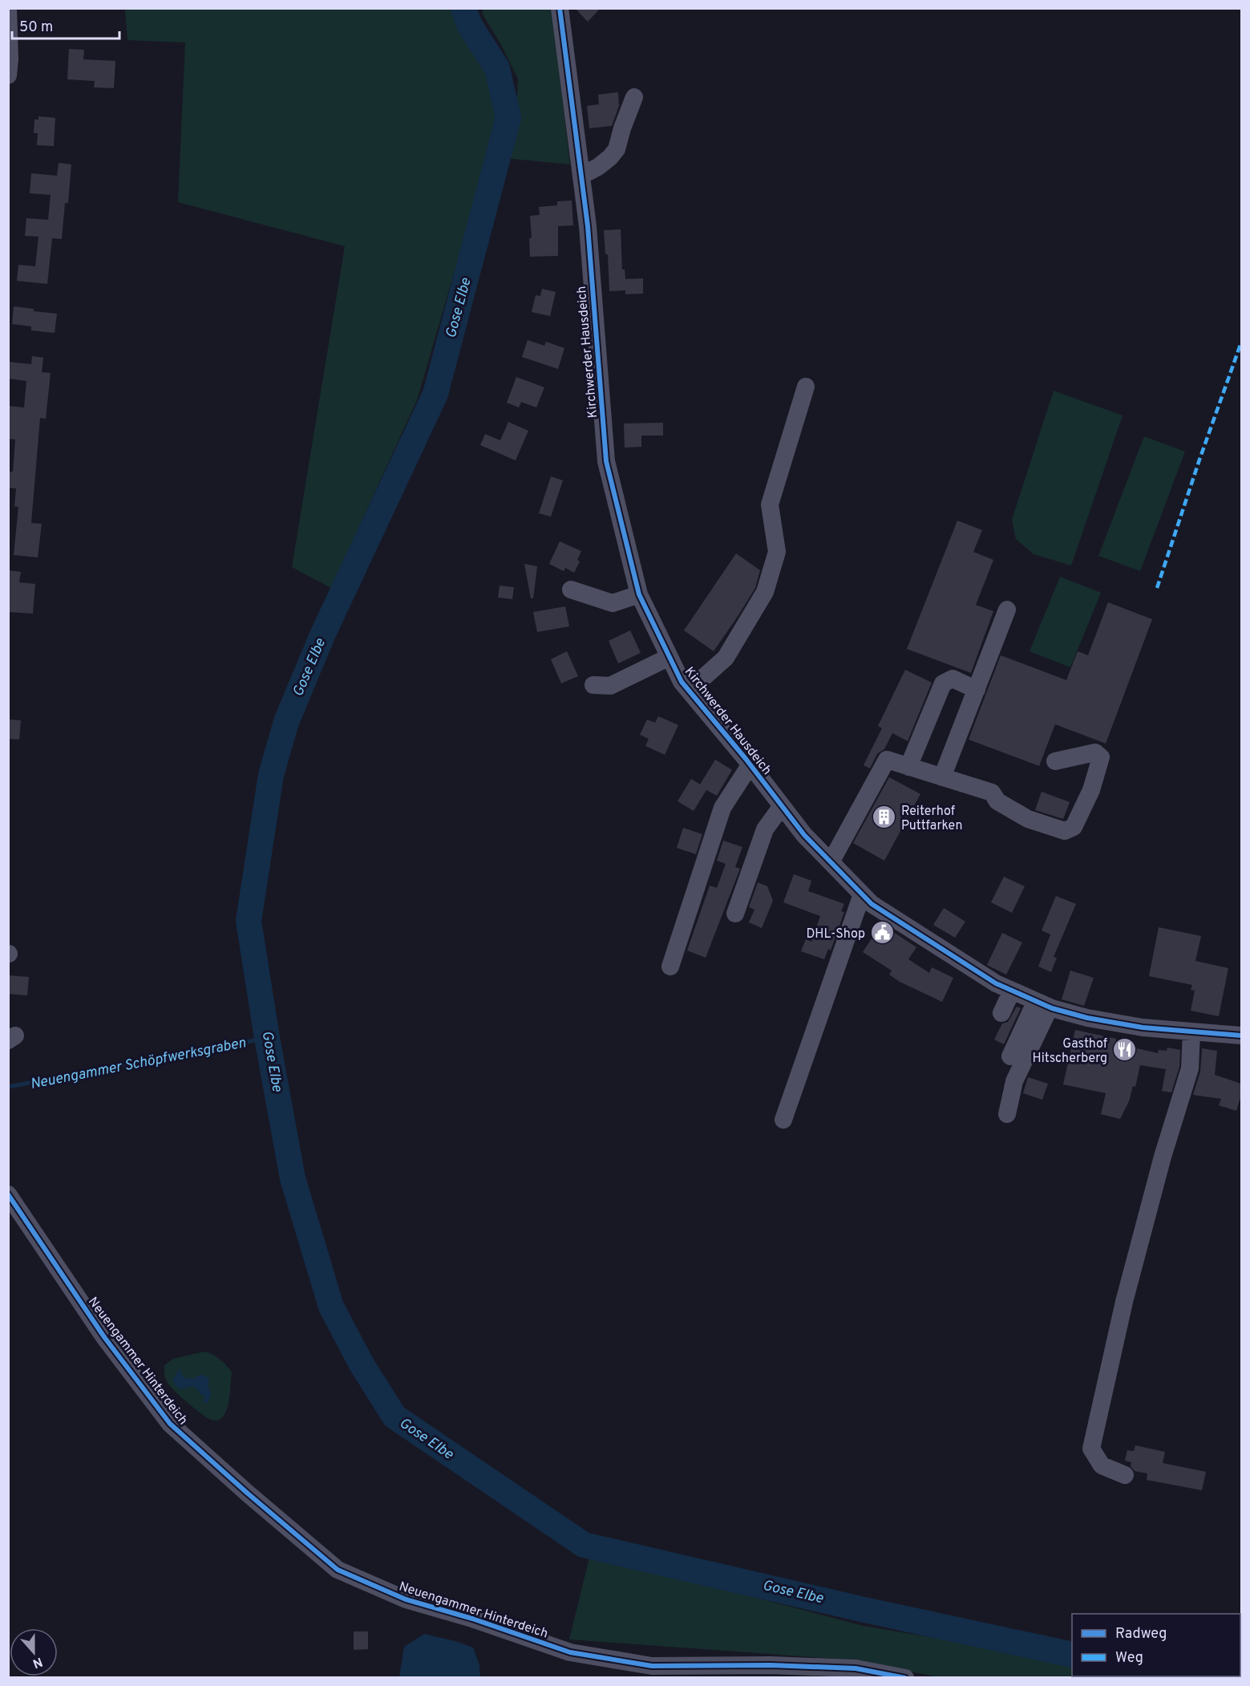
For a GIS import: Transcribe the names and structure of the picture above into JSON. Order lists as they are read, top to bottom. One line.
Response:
{"streets":{"street":["Kirchwerder Hausdeich","Neuengammer Hinterdeich"]},"water":["Gose Elbe","Neuengammer Schöpfwerksgraben"],"places":{"building":["Reiterhof Puttfarken"],"public building":["DHL-Shop"],"restaurant":["Gasthof Hitscherberg"]},"legend":["Radweg","Weg"],"scale_bar":"50 m","north":"bottom"}
